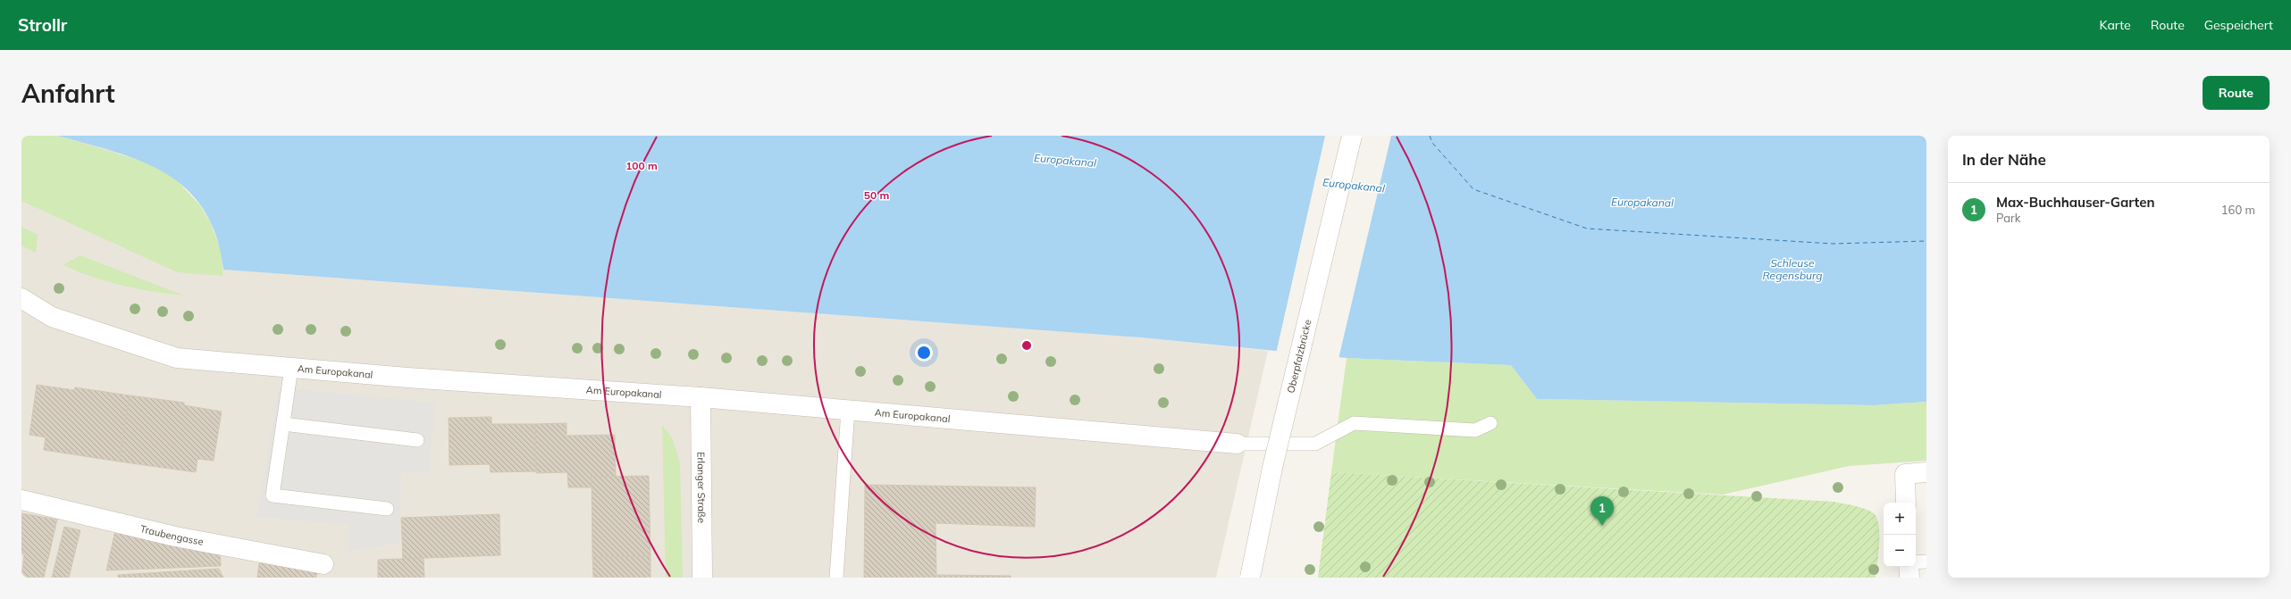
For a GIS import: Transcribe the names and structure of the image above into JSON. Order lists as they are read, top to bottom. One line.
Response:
{"streets":{"street":["Oberpfalzbrücke","Am Europakanal","Erlanger Straße","Traubengasse"]},"crossings":[["Am Europakanal","Erlanger Straße"]],"water":["Europakanal","Schleuse Regensburg"],"page":{"header":"Strollr","nav":["Karte","Route","Gespeichert"],"buttons":"Route","title":"Anfahrt","heading":"In der Nähe","list":[{"mark":"1","name":"Max-Buchhauser-Garten","note":"Park","value":"160 m"}],"pins":"1","map_buttons":["+","−"]},"rings":["100 m","50 m"]}
